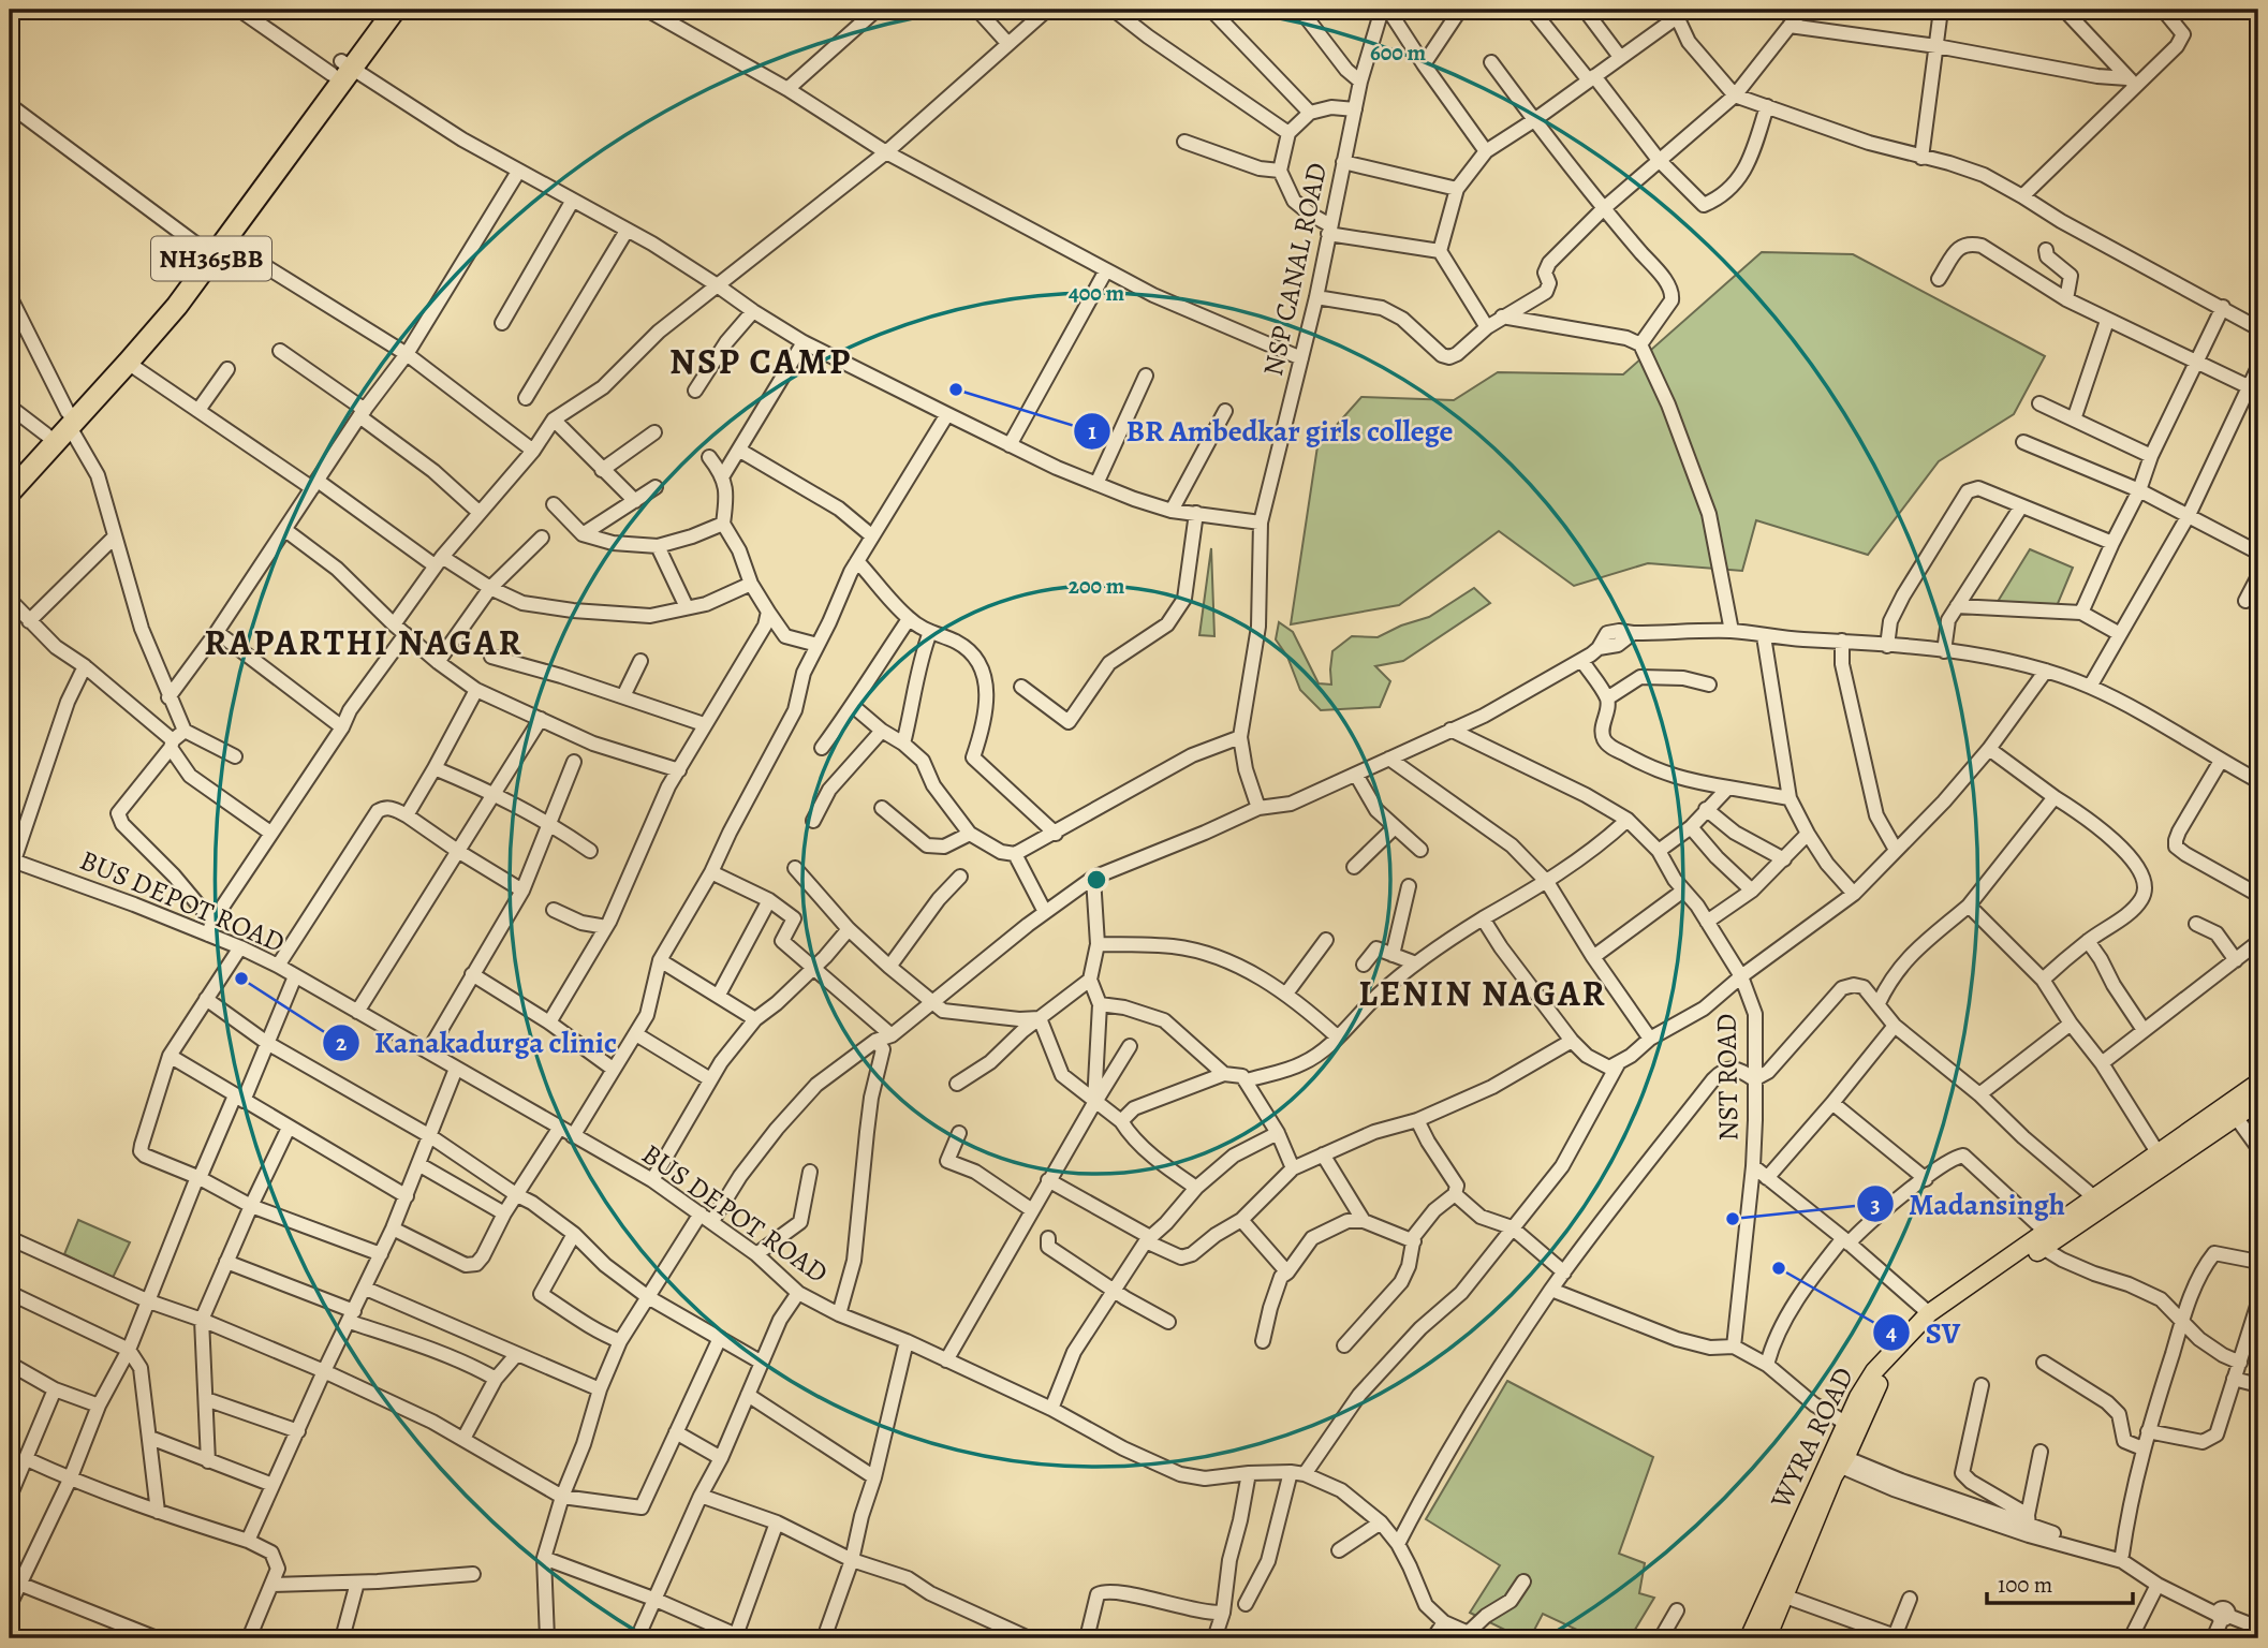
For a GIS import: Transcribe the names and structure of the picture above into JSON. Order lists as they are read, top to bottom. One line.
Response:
{"streets":{"highway":["NH365BB"],"main road":["WYRA ROAD"],"street":["NSP CANAL ROAD","BUS DEPOT ROAD","NST ROAD"]},"districts":["NSP CAMP","RAPARTHI NAGAR","LENIN NAGAR"],"places":["BR Ambedkar girls college","Kanakadurga clinic","Madansingh","SV"],"scale_bar":"100 m","rings":["600 m","400 m","200 m"]}
